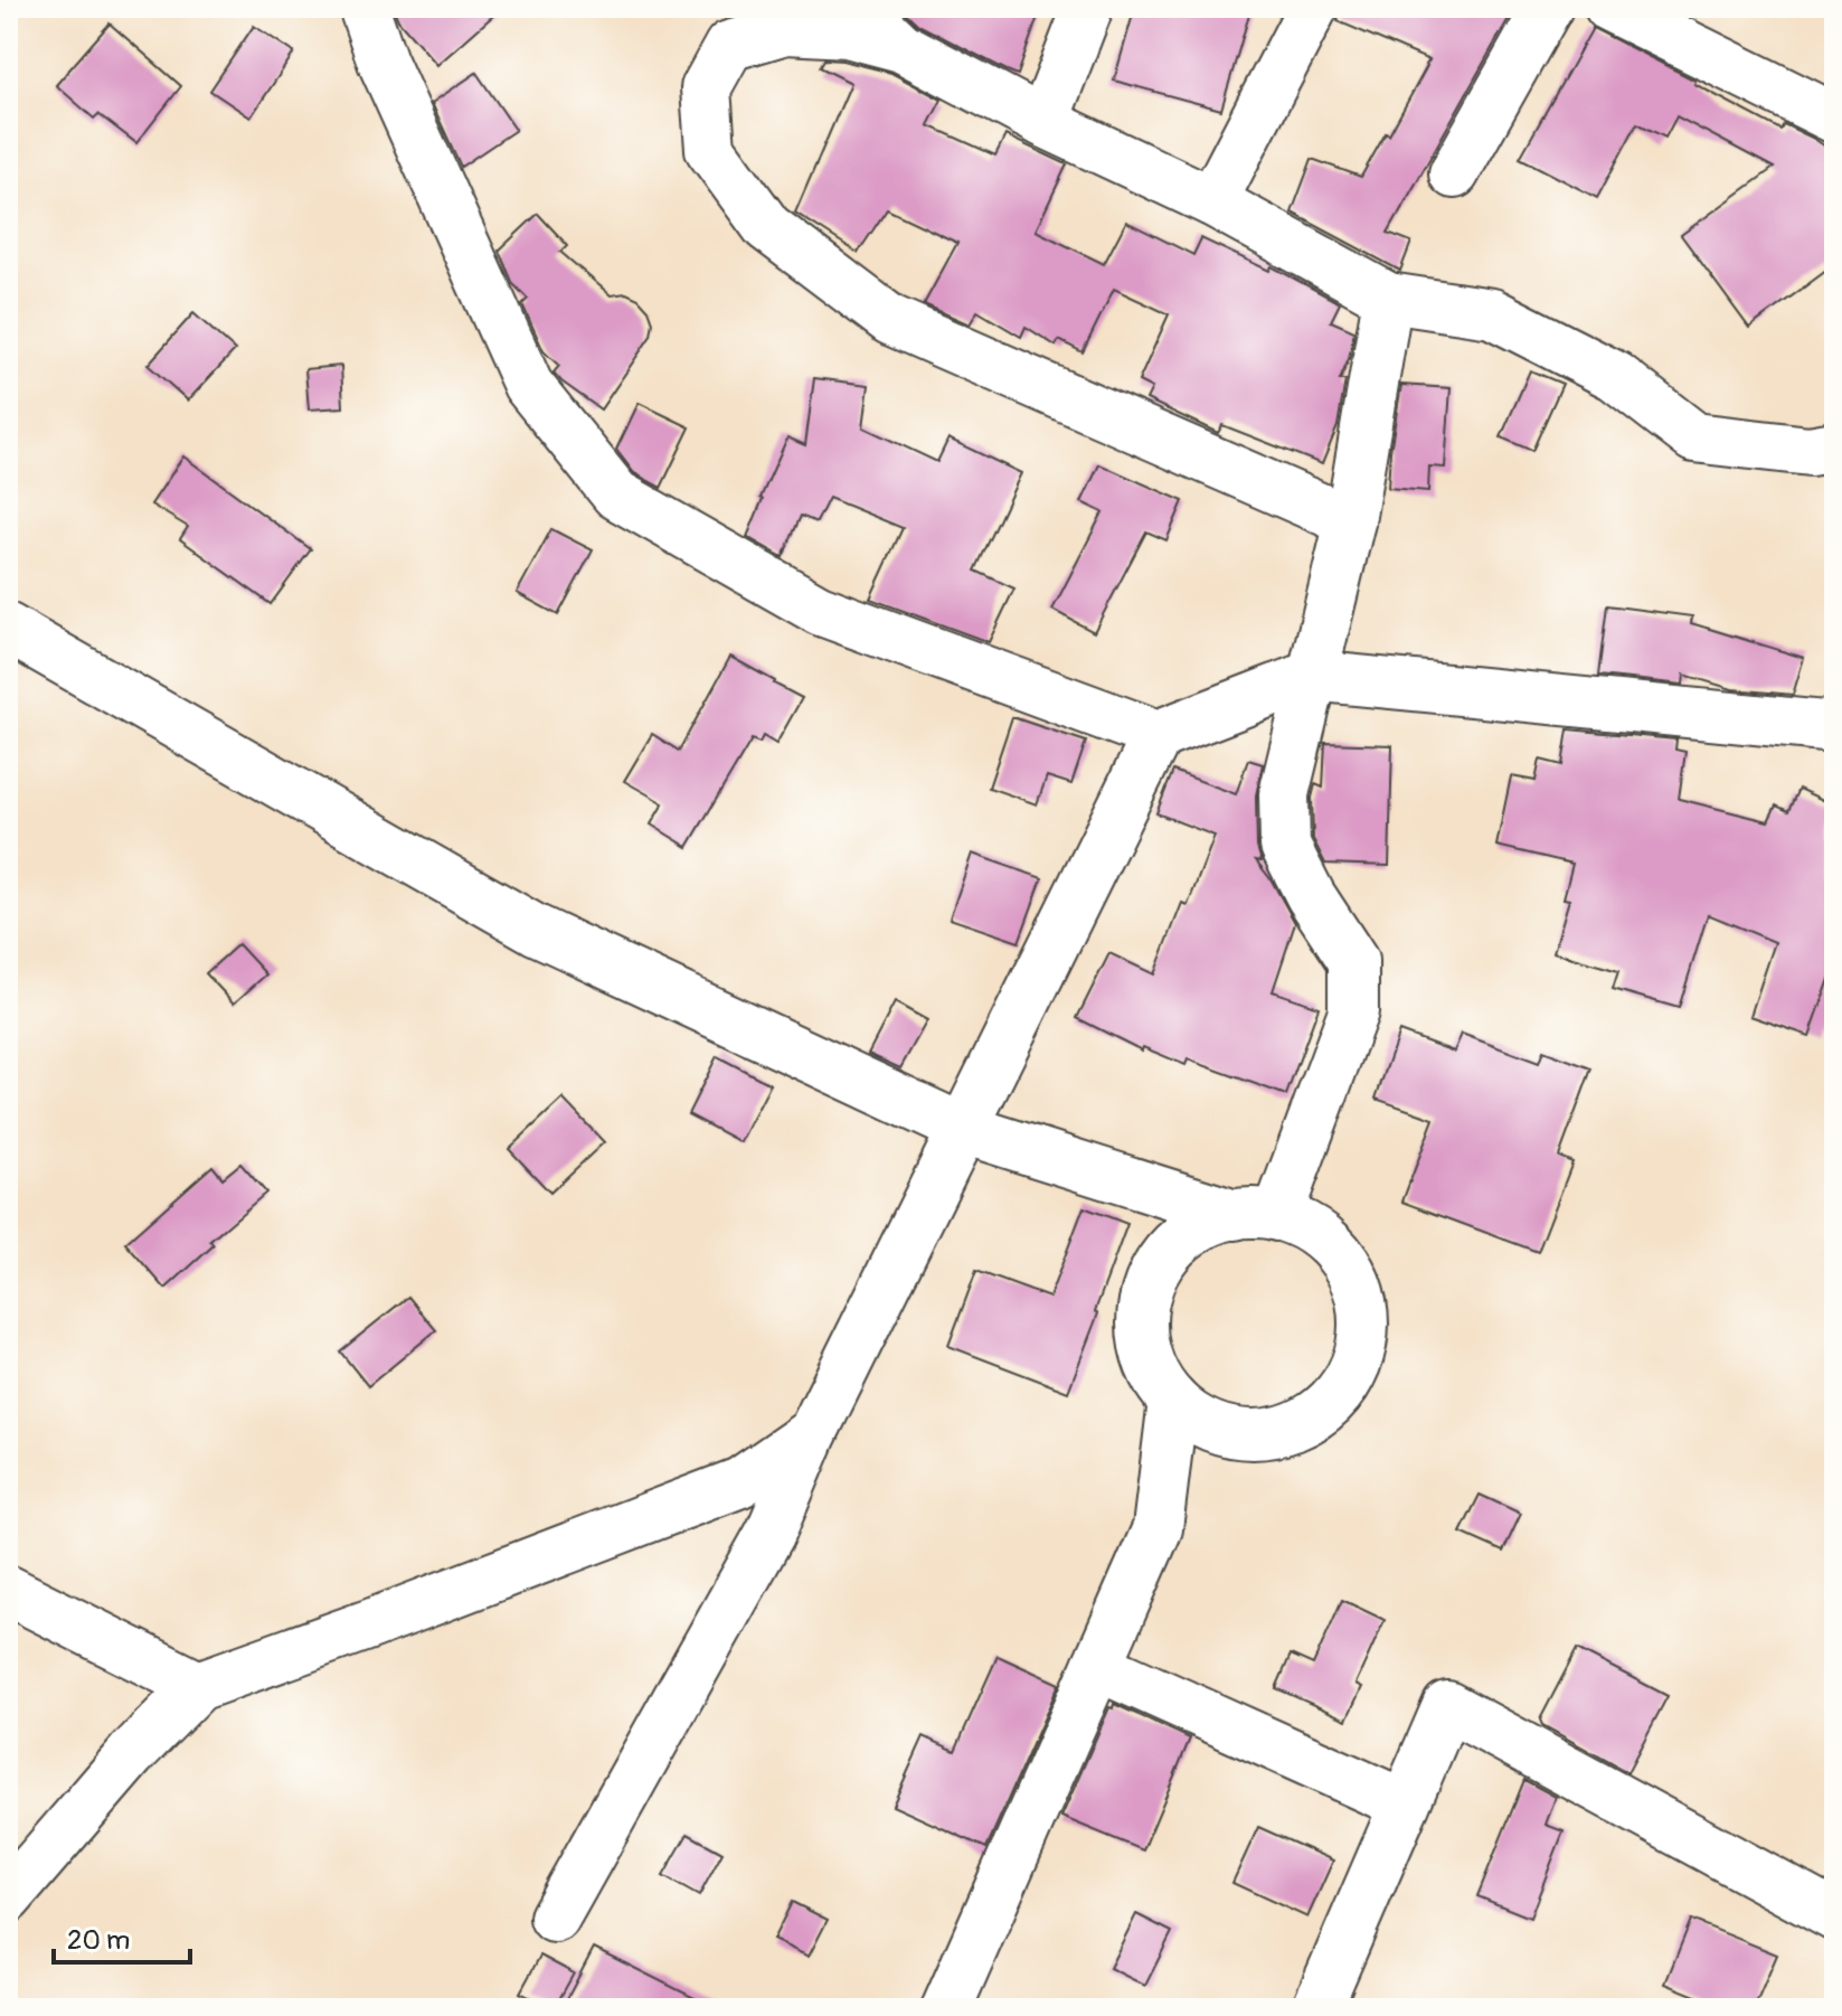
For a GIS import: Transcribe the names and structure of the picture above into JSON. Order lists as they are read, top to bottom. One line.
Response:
{"scale_bar":"20 m"}
